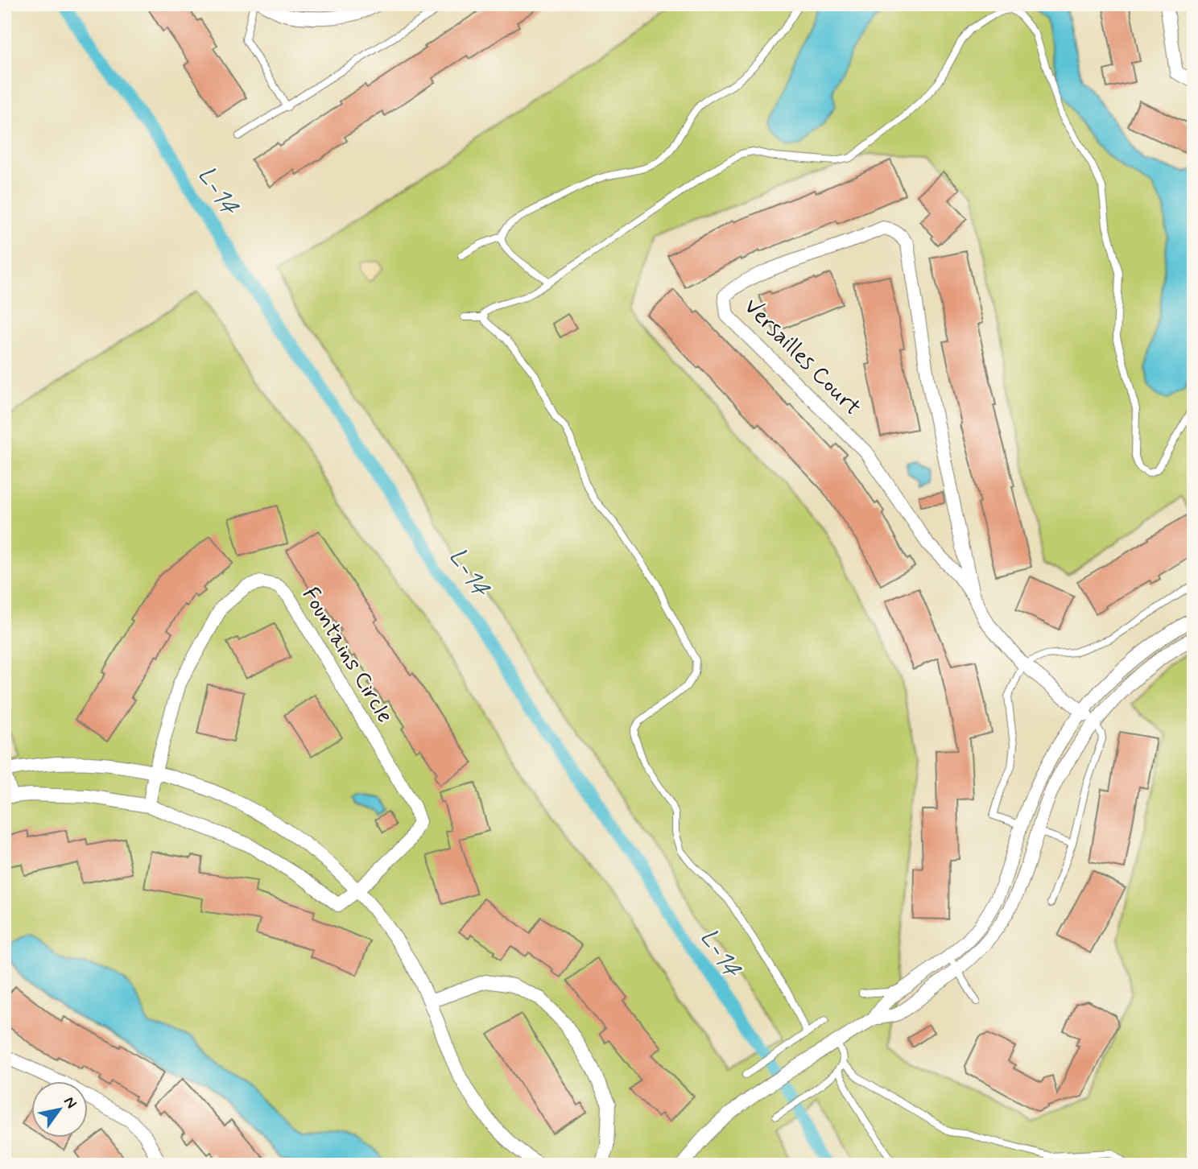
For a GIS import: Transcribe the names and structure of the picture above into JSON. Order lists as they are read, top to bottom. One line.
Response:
{"streets":{"street":["Versailles Court","Fountains Circle"]},"water":["L-14"],"north":"top right"}
